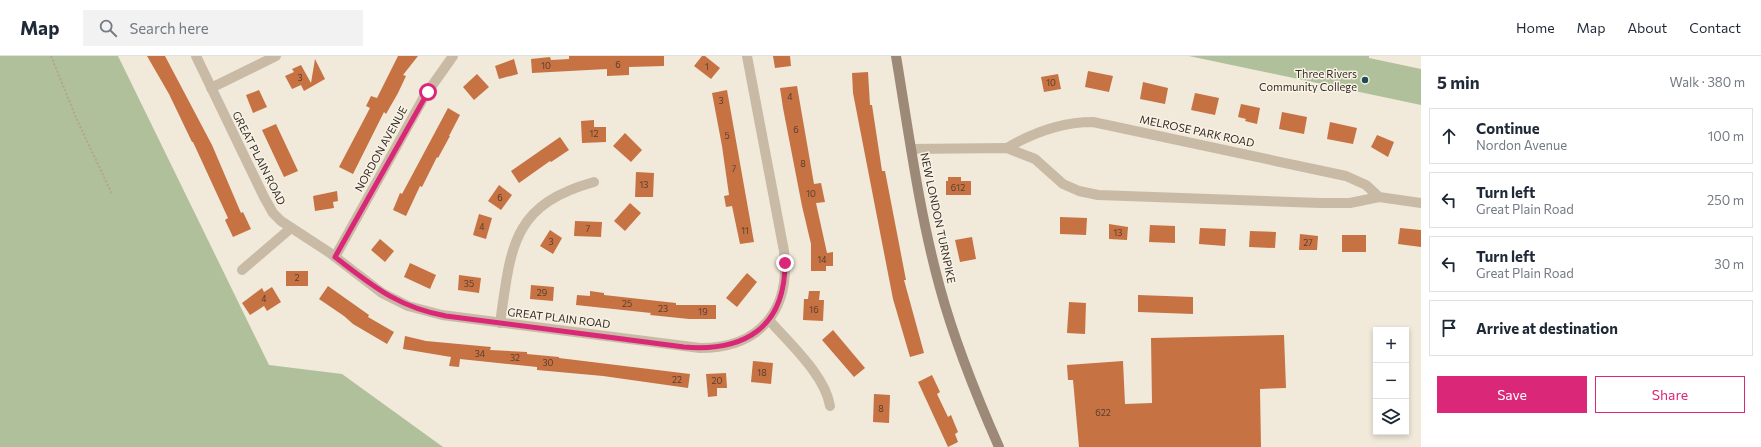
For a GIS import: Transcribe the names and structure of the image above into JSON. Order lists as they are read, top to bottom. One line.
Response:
{"streets":{"main road":["NEW LONDON TURNPIKE"],"street":["MELROSE PARK ROAD","NORDON AVENUE","GREAT PLAIN ROAD"]},"crossings":[["MELROSE PARK ROAD","NEW LONDON TURNPIKE"],["NORDON AVENUE","GREAT PLAIN ROAD"]],"places":["Three Rivers Community College"],"house_numbers":["6","10","1","3","10","4","3","6","12","5","8","7","13","612","10","6","4","7","11","13","3","27","14","2","35","29","4","25","23","16","19","34","32","30","18","22","20","8","622"],"page":{"header":"Map","search":"Search here","nav":["Home","Map","About","Contact"],"heading":["5 min","Walk · 380 m"],"list":[["Continue","Nordon Avenue","100 m"],["Turn left","Great Plain Road","250 m"],["Turn left","Great Plain Road","30 m"],"Arrive at destination"],"map_buttons":["+","−"],"buttons":["Save","Share"]}}
